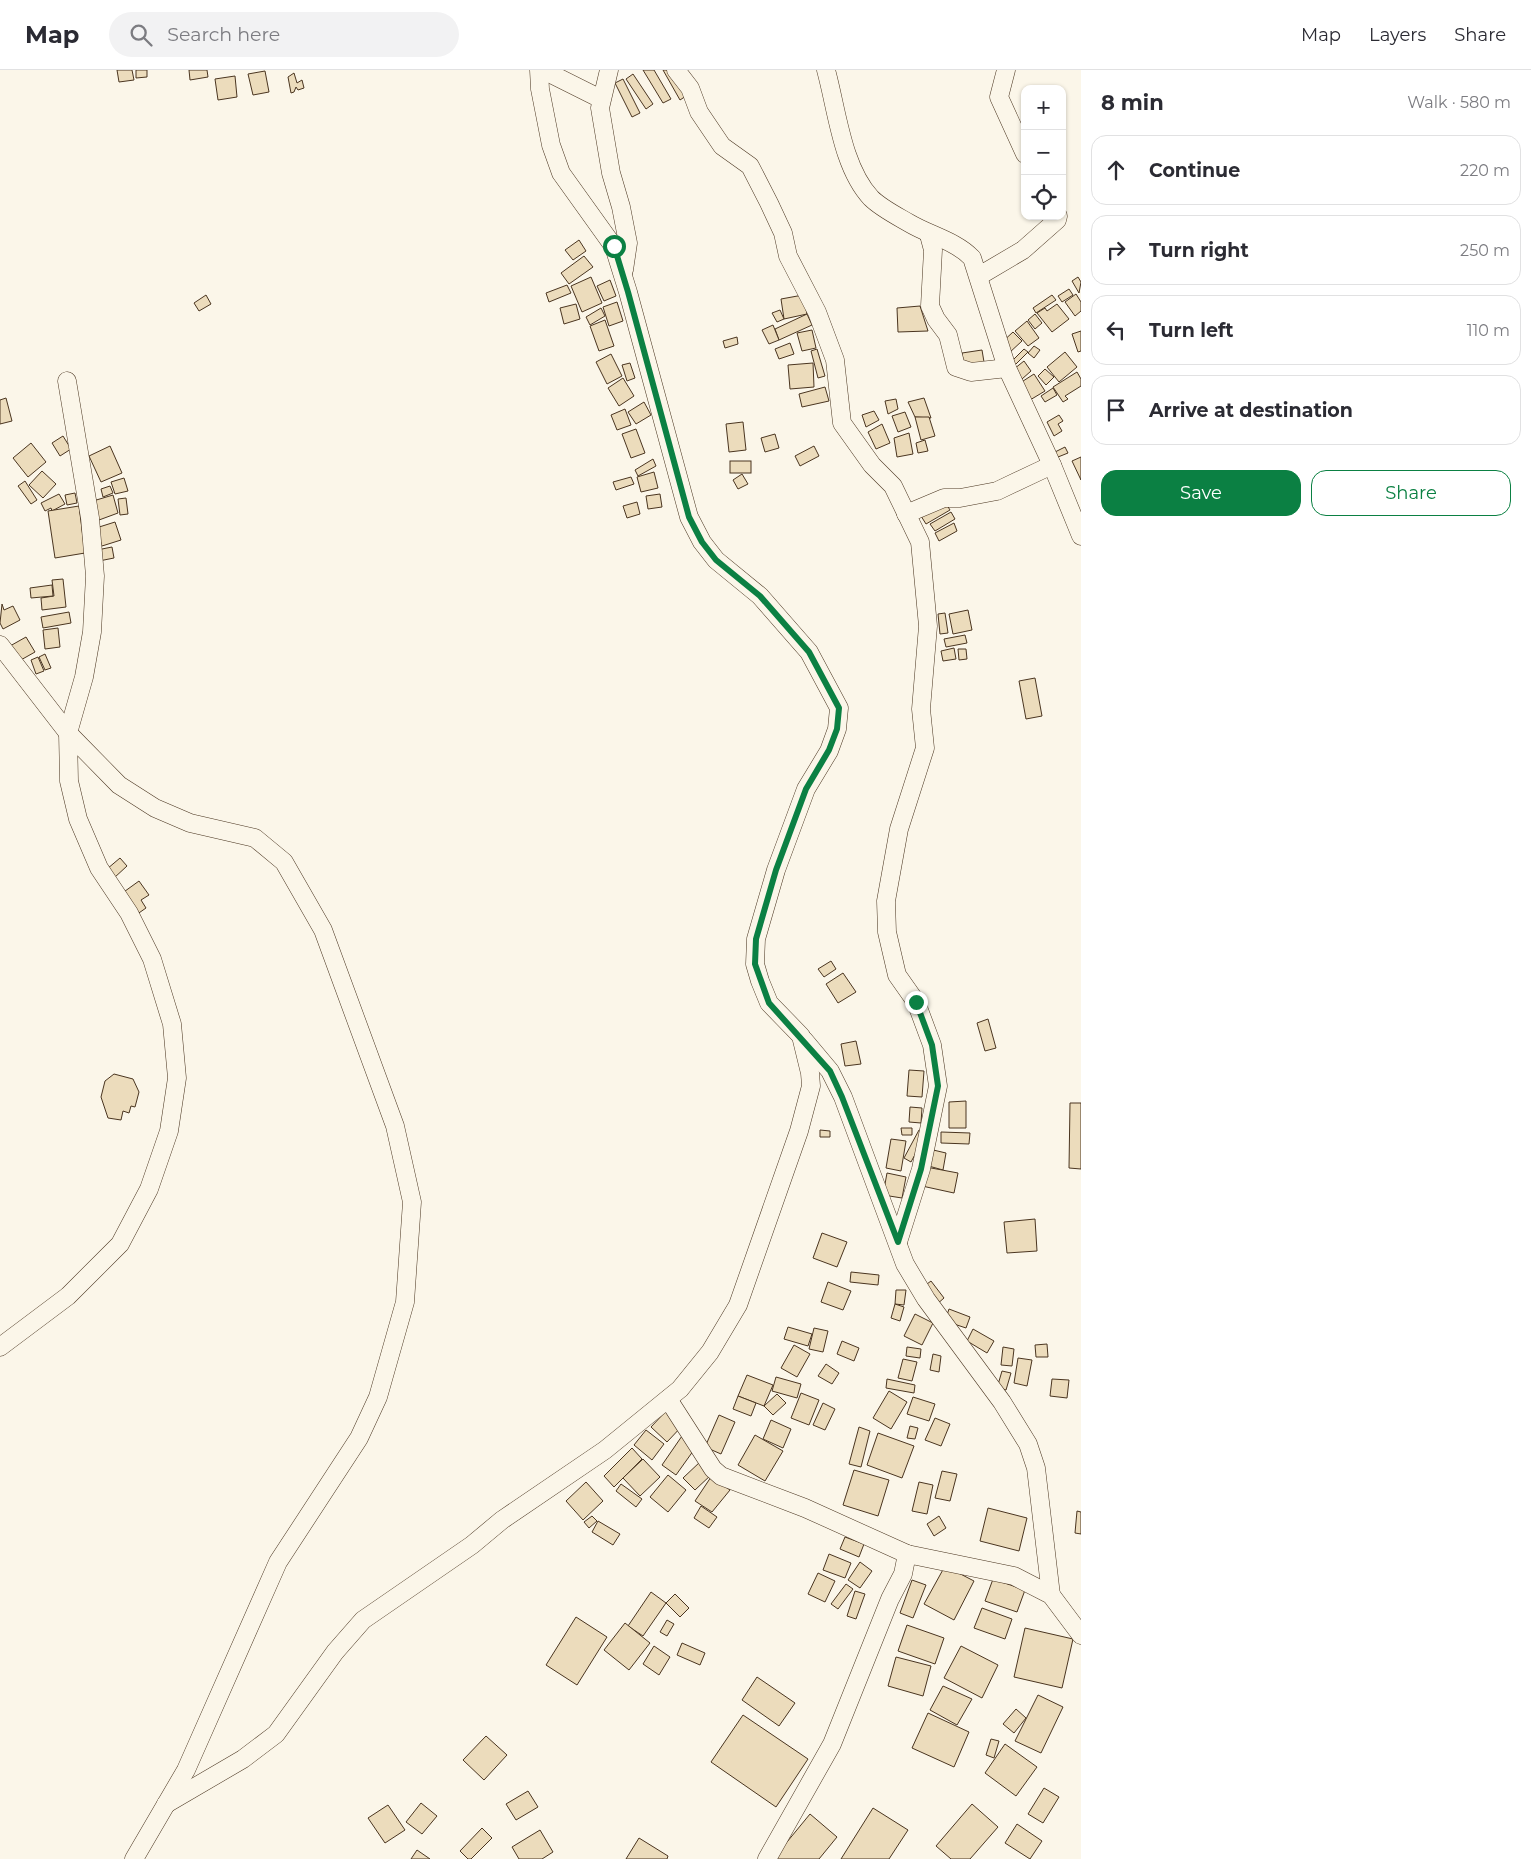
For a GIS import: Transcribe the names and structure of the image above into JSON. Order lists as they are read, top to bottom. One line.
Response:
{"page":{"header":"Map","search":"Search here","nav":["Map","Layers","Share"],"heading":["8 min","Walk · 580 m"],"map_buttons":["+","−"],"list":[["Continue","220 m"],["Turn right","250 m"],["Turn left","110 m"],"Arrive at destination"],"buttons":["Save","Share"]}}
